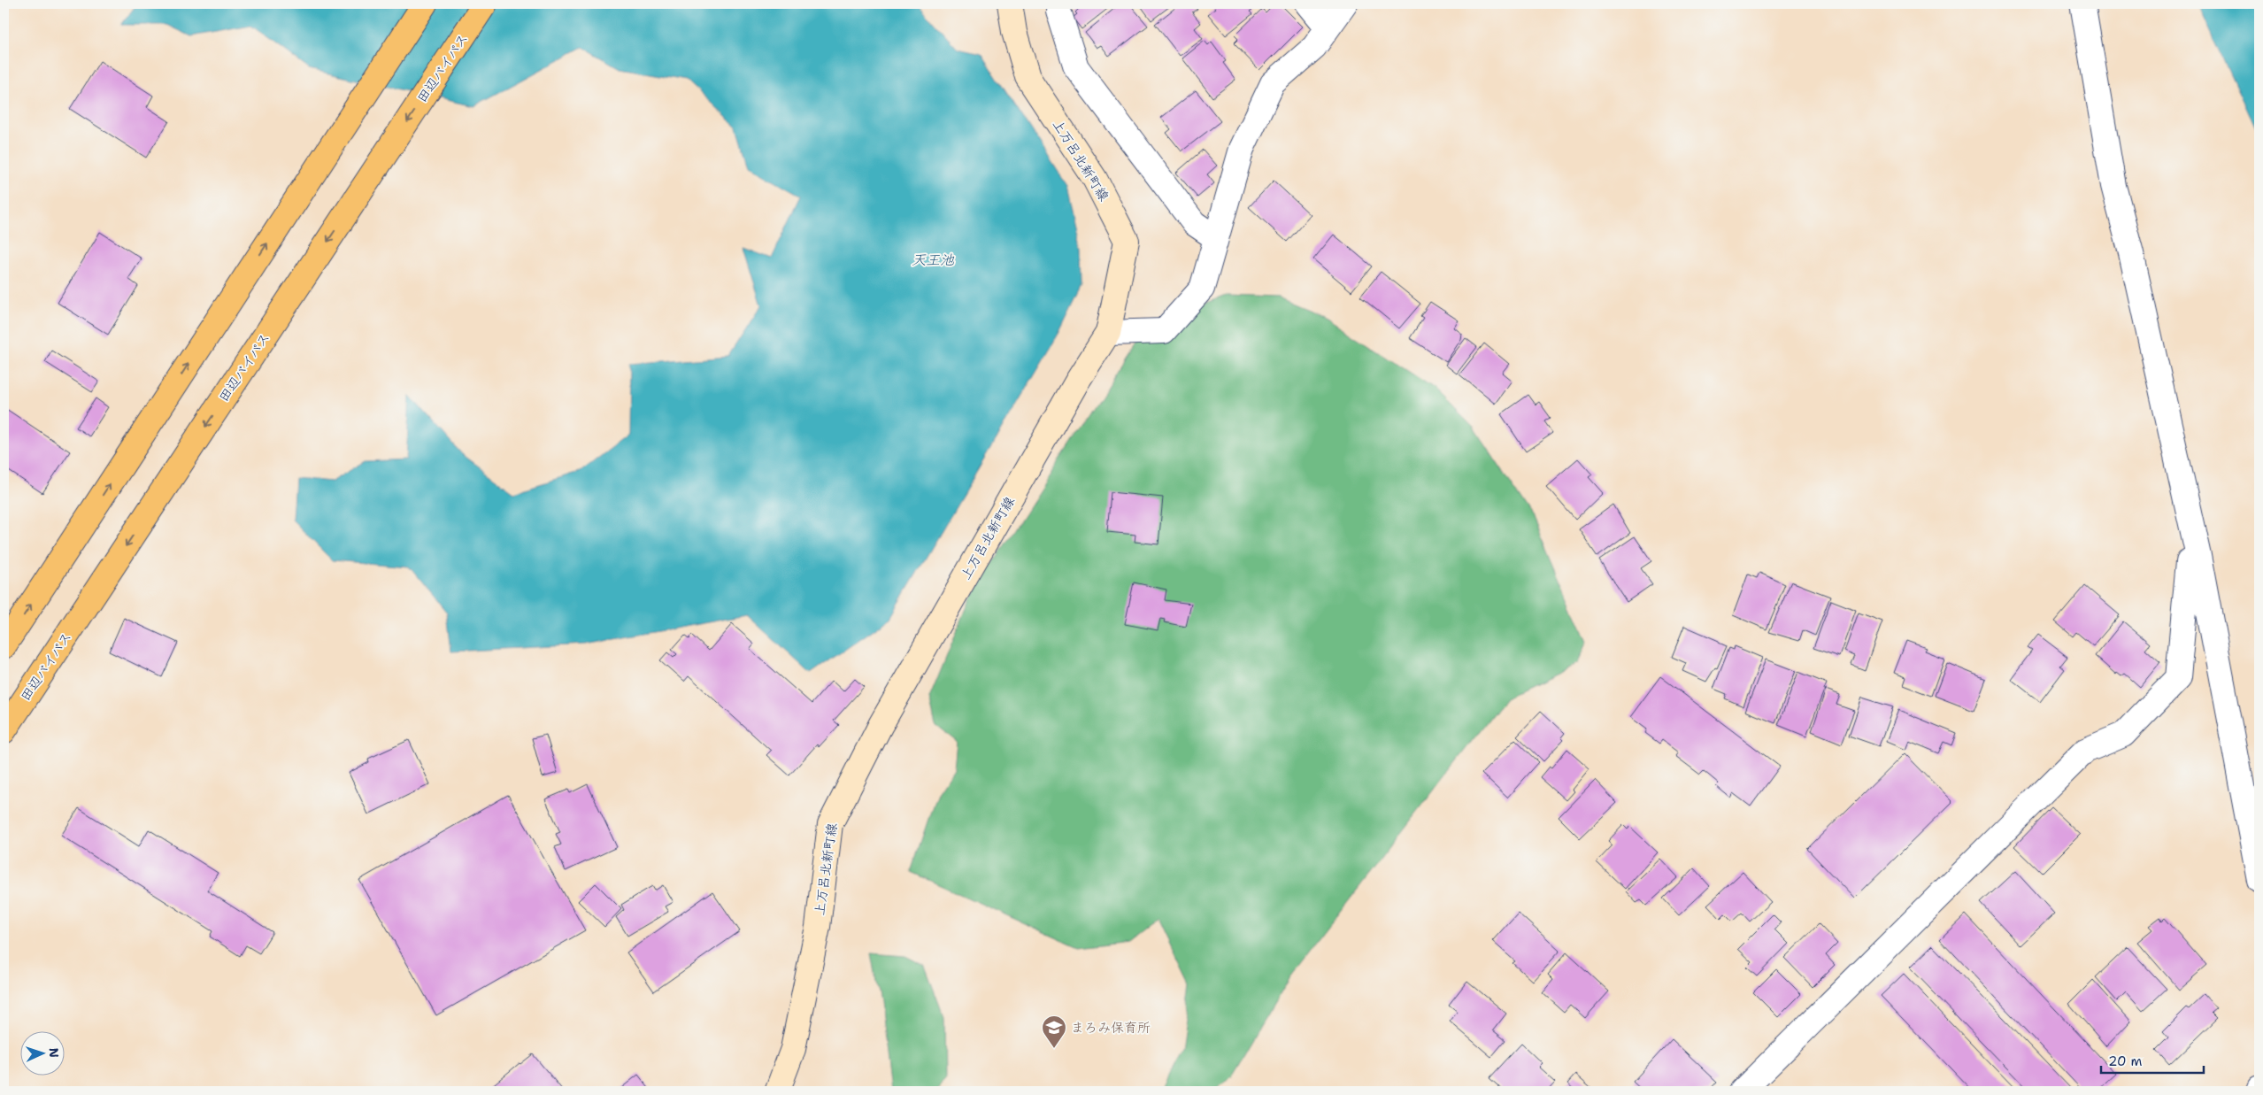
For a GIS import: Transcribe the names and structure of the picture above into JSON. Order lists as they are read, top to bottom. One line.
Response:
{"streets":{"highway":["田辺バイパス"],"main road":["上万呂北新町線"]},"water":["天王池"],"places":{"school or university":["まろみ保育所"]},"scale_bar":"20 m","north":"right"}
